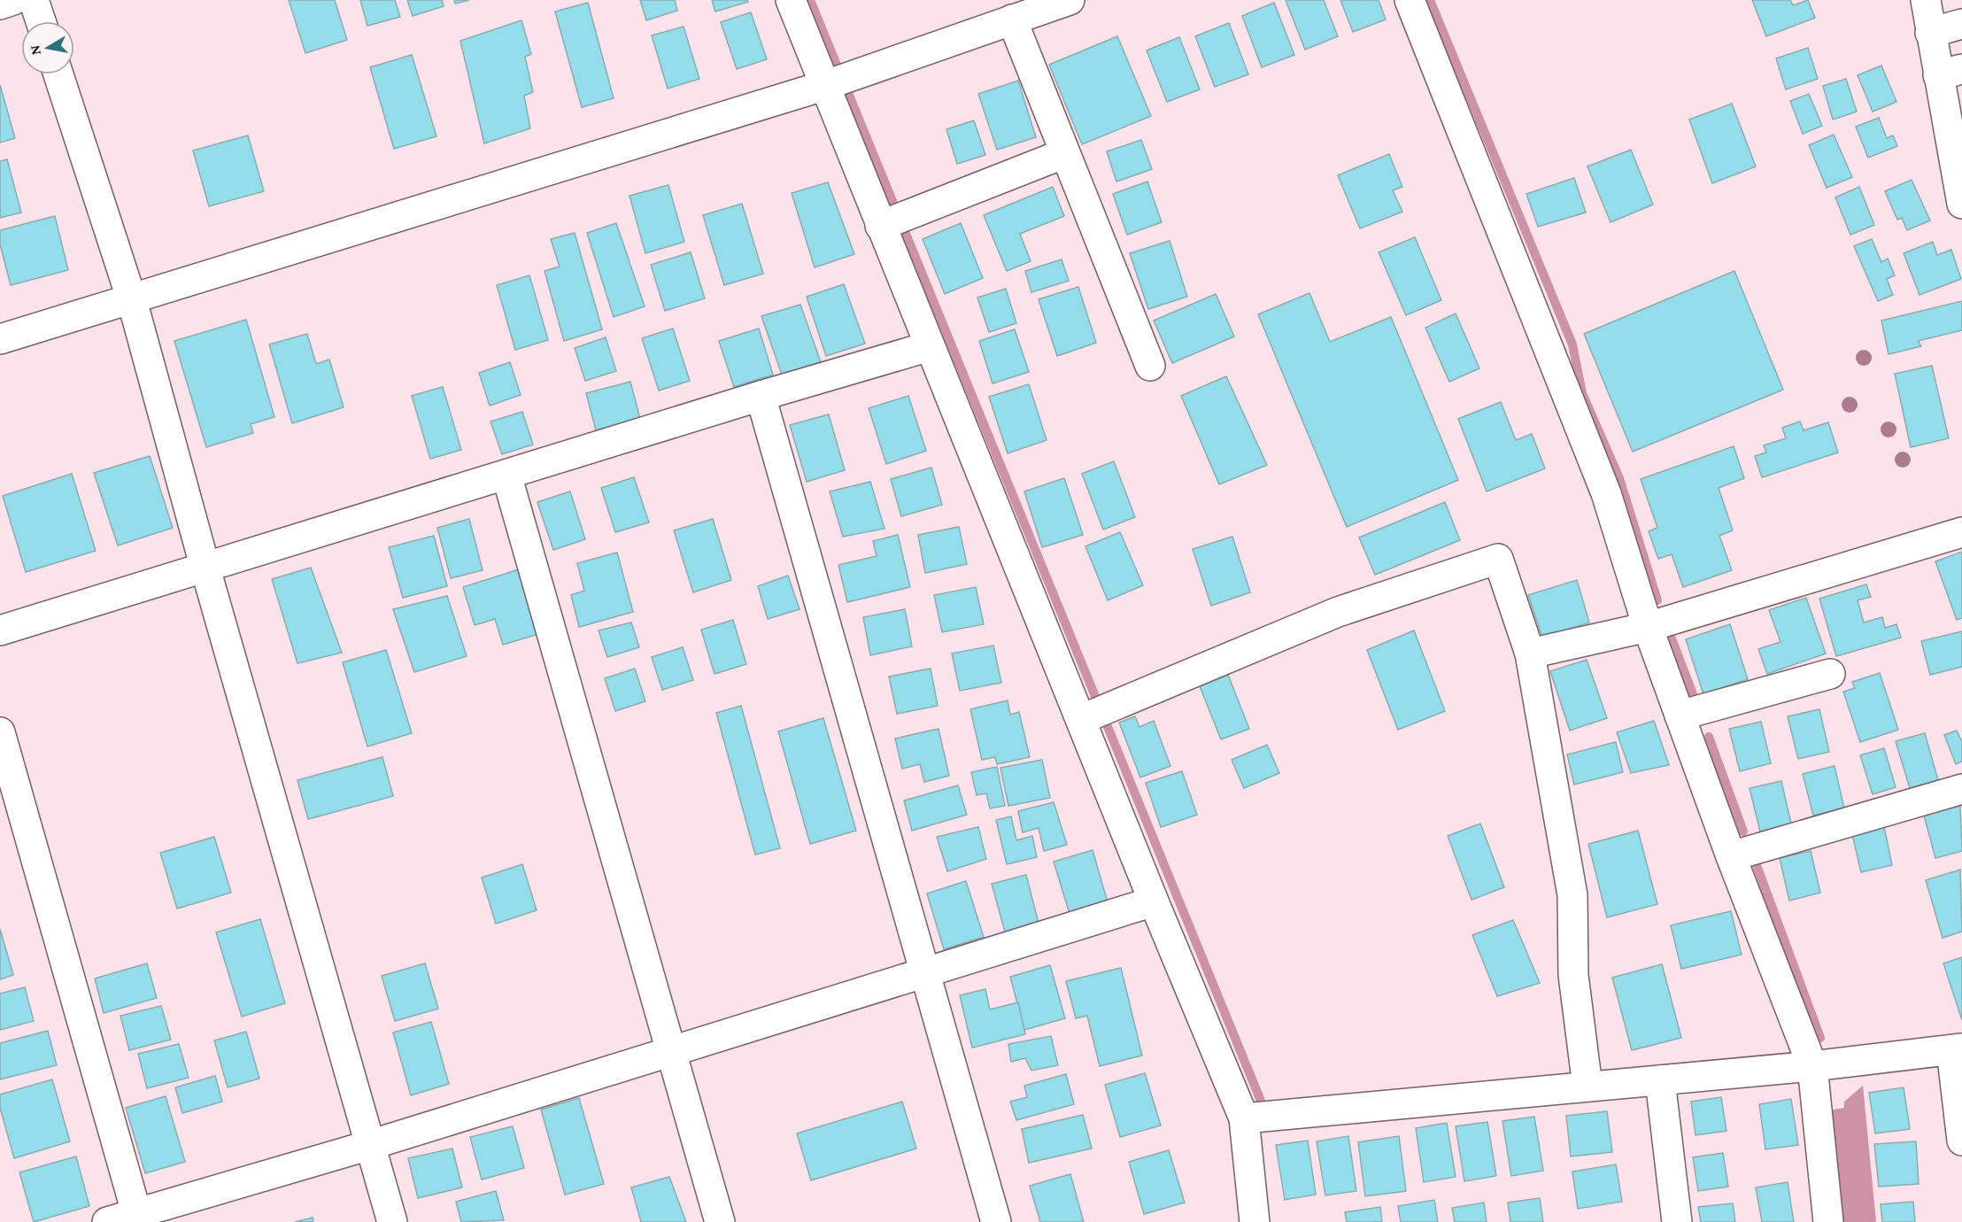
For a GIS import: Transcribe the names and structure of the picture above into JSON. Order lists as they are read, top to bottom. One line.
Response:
{"north":"left"}
